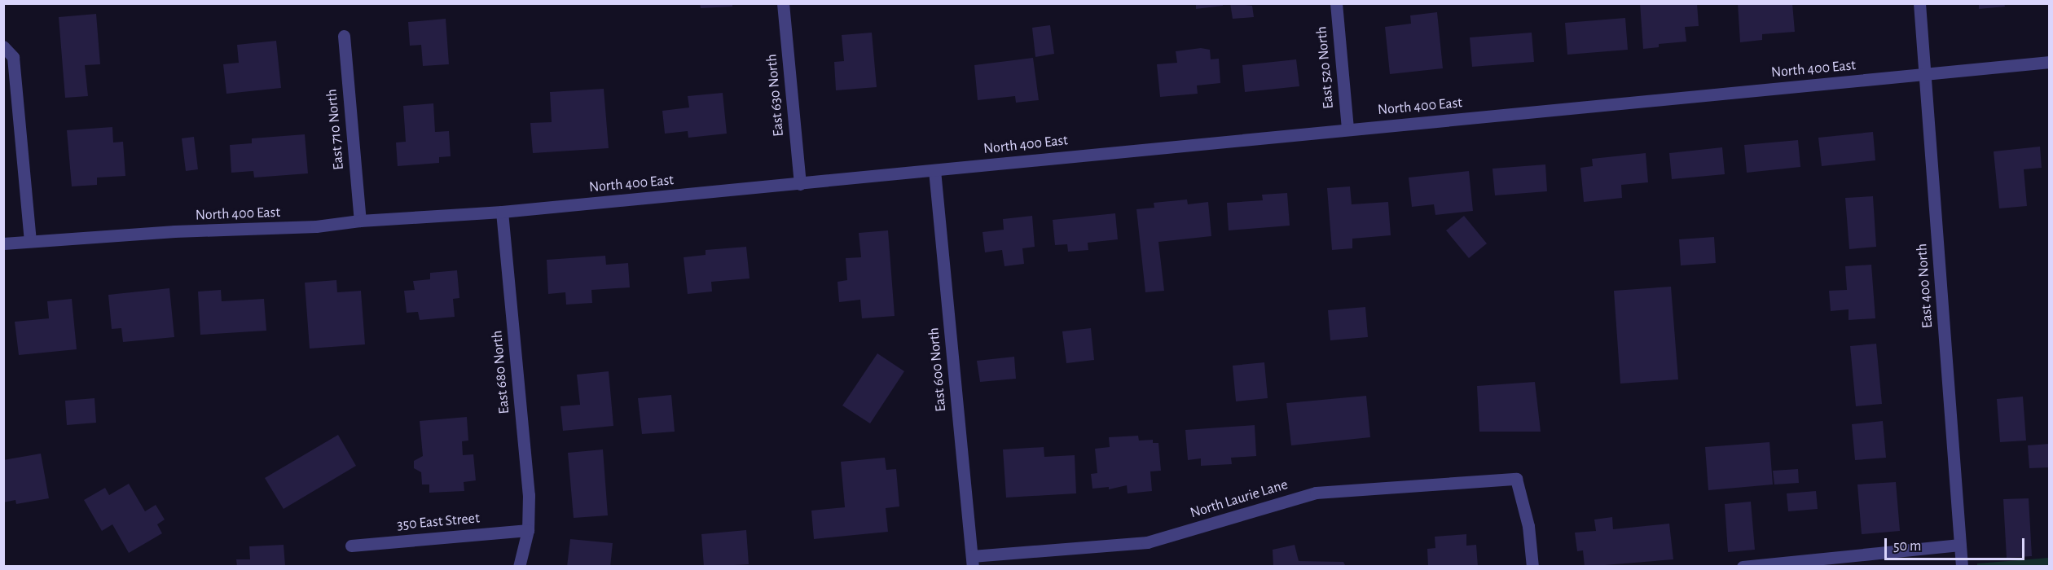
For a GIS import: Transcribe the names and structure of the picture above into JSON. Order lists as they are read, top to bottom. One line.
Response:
{"streets":{"street":["East 520 North","North 400 East","East 630 North","East 710 North","East 400 North","East 600 North","East 680 North","North Laurie Lane","350 East Street"]},"crossings":[["East 520 North","North 400 East"],["North 400 East","East 630 North"],["North 400 East","East 710 North"],["North 400 East","East 400 North"],["North 400 East","East 600 North"],["North 400 East","East 680 North"],["East 600 North","North Laurie Lane"],["East 680 North","350 East Street"]],"scale_bar":"50 m"}
